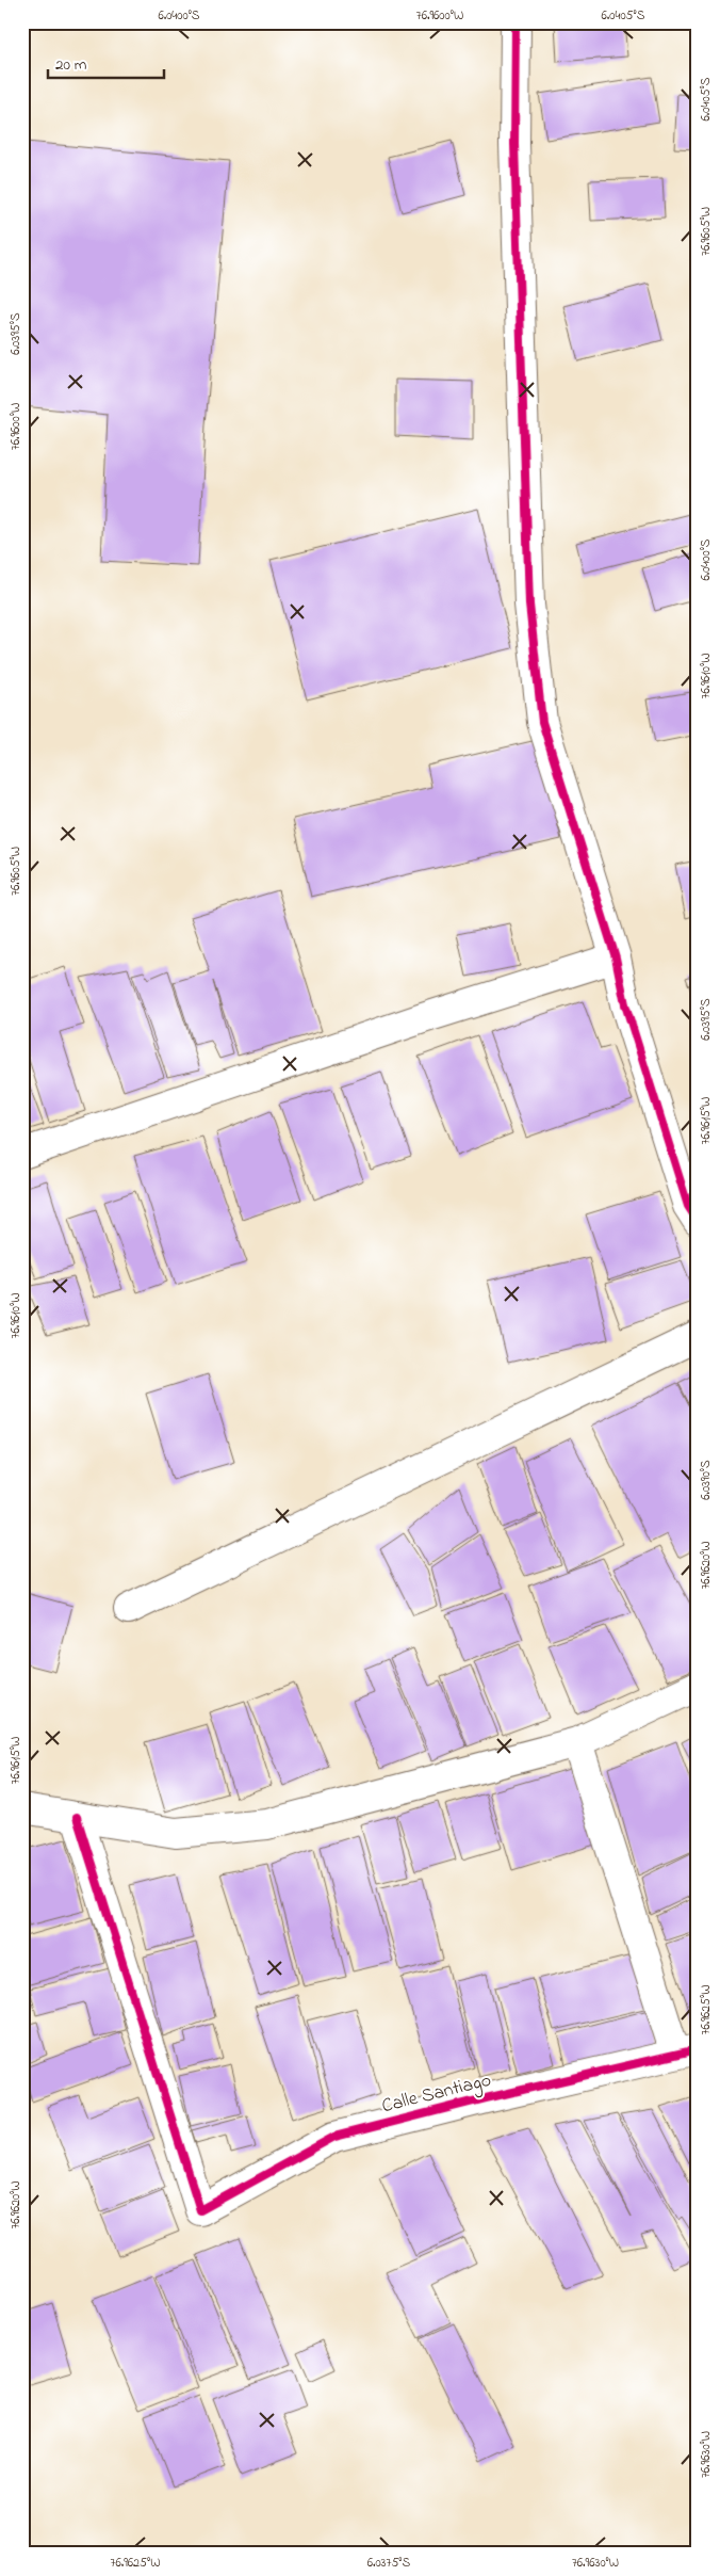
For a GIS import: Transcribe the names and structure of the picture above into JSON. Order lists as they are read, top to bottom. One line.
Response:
{"streets":{"street":["Calle Santiago"]},"scale_bar":"20 m","coordinates":["6.0400°S","76.9600°W","6.0405°S","76.9605°W","6.0395°S","76.9610°W","76.9615°W","6.0390°S","76.9620°W","76.9625°W","76.9630°W","6.0375°S"]}
